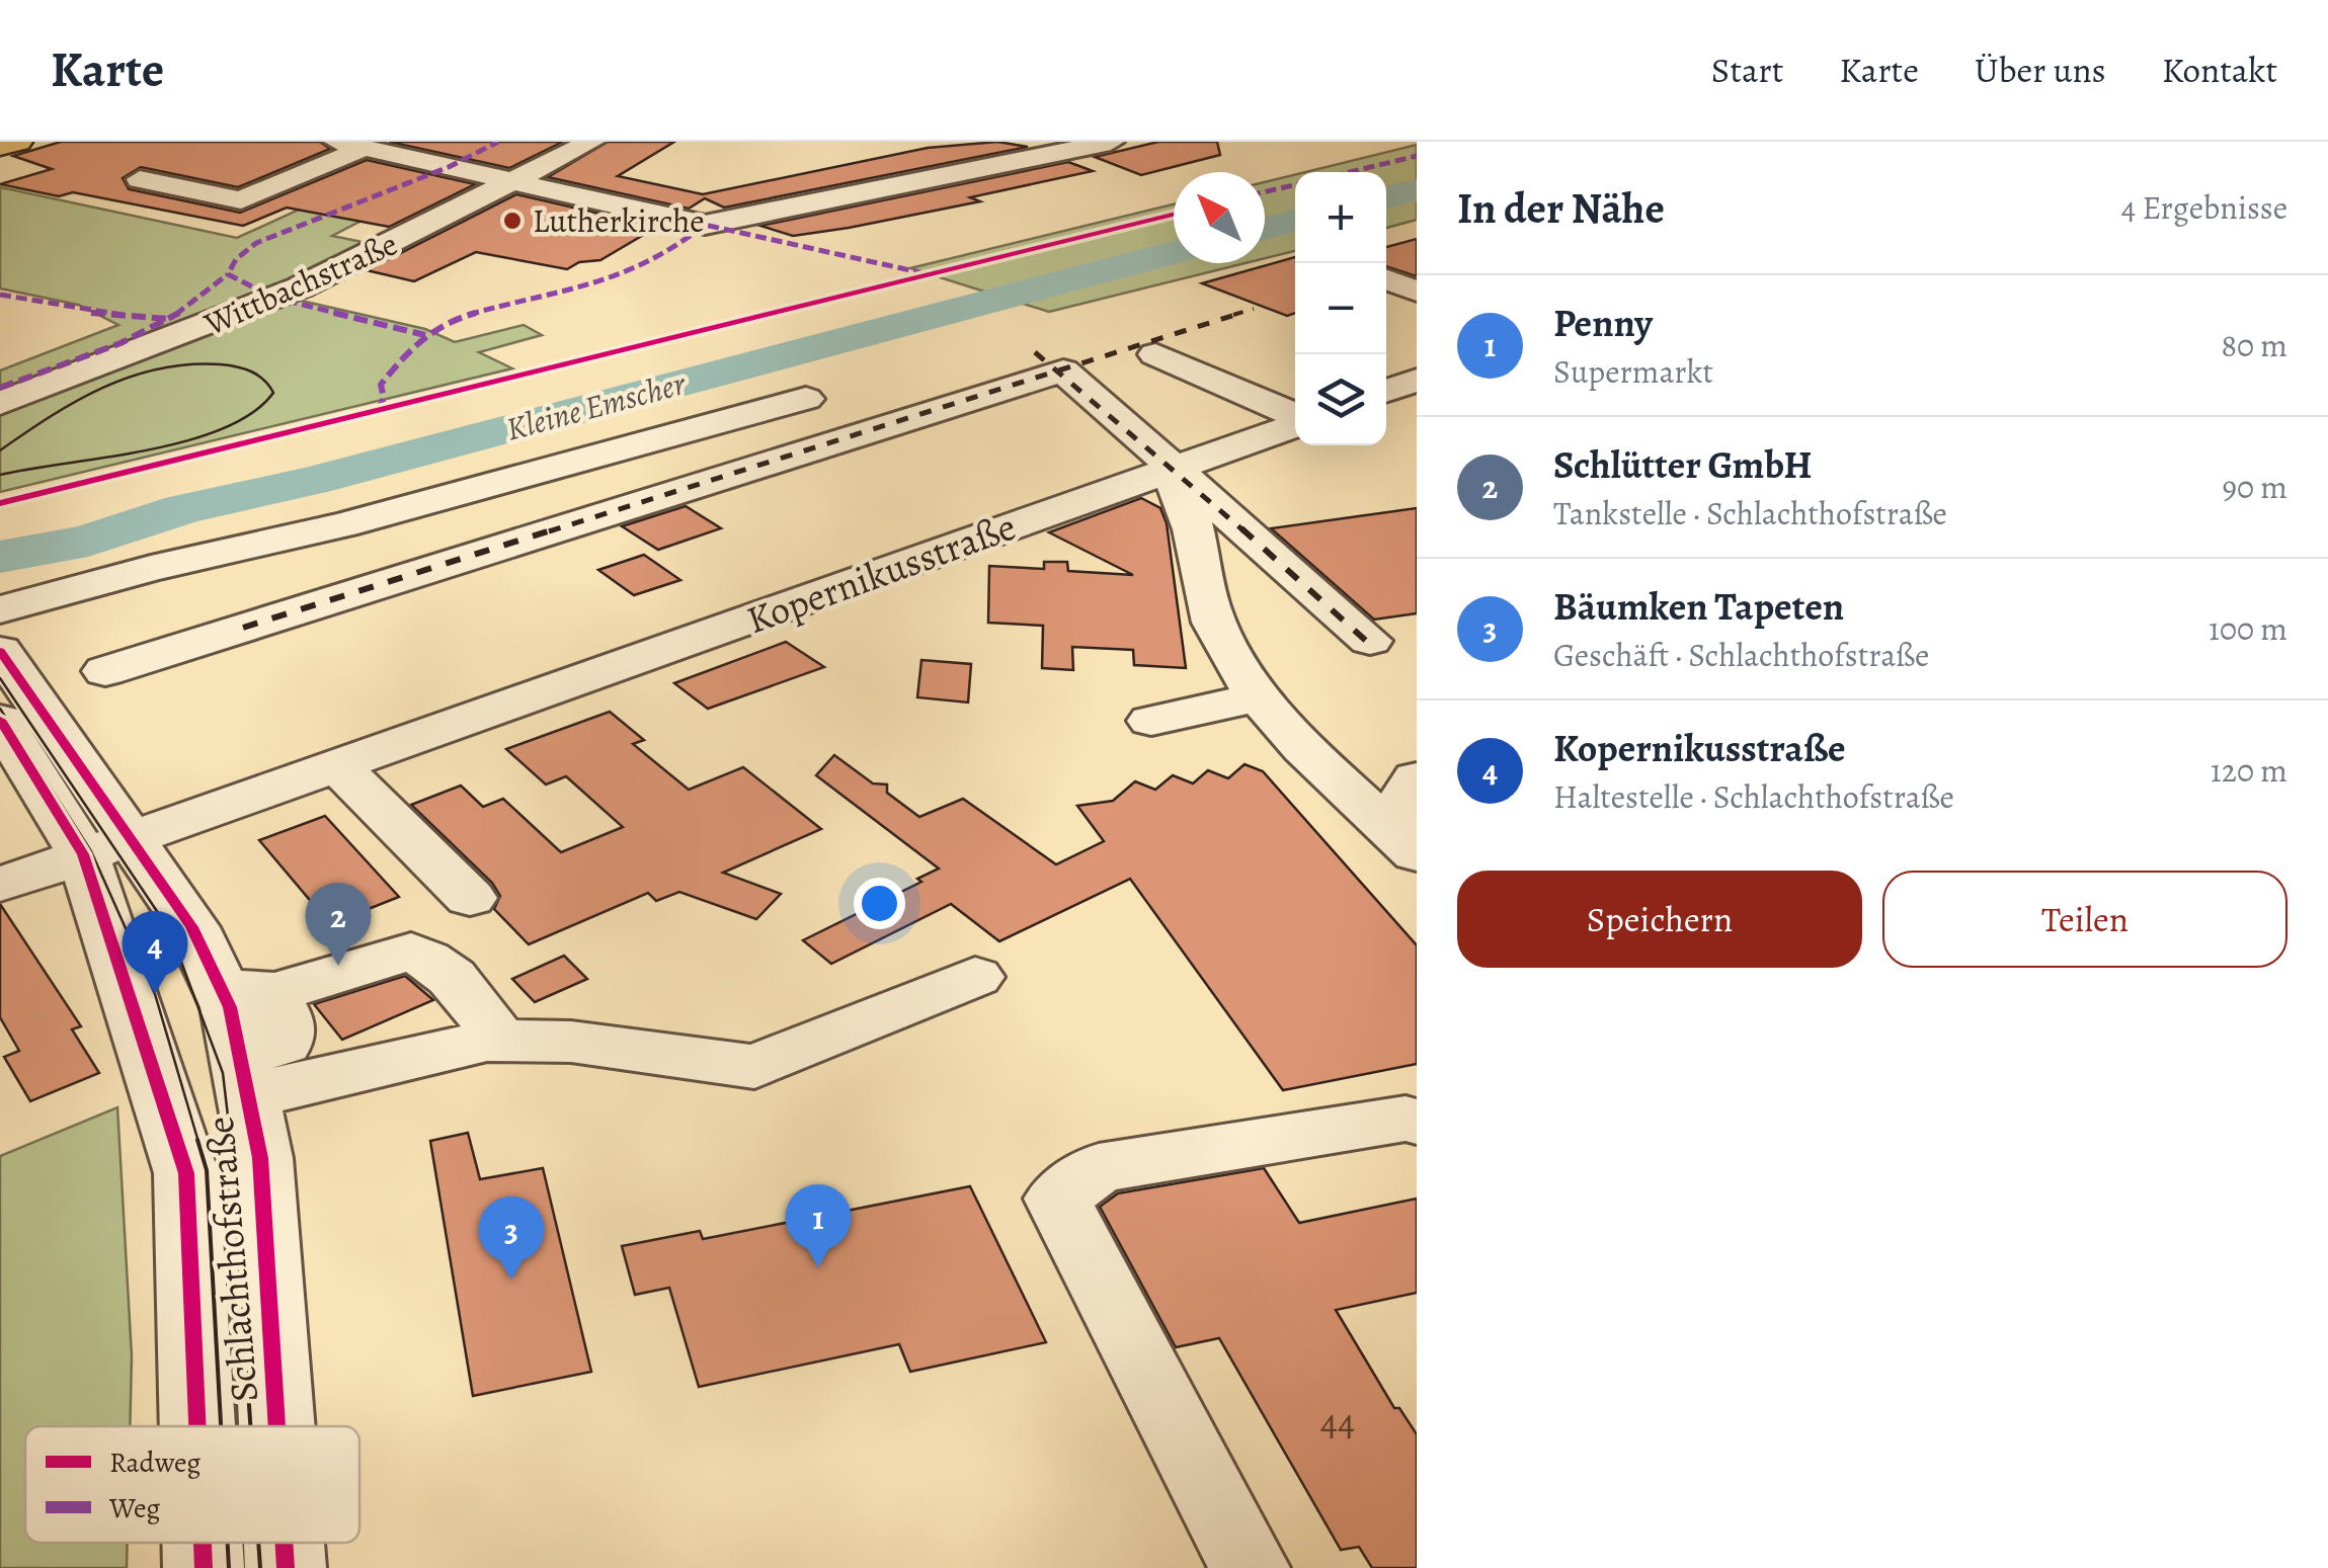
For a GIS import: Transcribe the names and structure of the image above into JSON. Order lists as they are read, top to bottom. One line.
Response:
{"streets":{"street":["Wittbachstraße","Kopernikusstraße","Schlachthofstraße"]},"crossings":[["Kopernikusstraße","Schlachthofstraße"]],"water":["Kleine Emscher"],"places":["Lutherkirche"],"house_numbers":["44"],"legend":["Radweg","Weg"],"north":"top left","page":{"header":"Karte","nav":["Start","Karte","Über uns","Kontakt"],"heading":["In der Nähe","4 Ergebnisse"],"map_buttons":["+","−"],"list":[{"mark":"1","name":"Penny","note":"Supermarkt","value":"80 m"},{"mark":"2","name":"Schlütter GmbH","note":"Tankstelle · Schlachthofstraße","value":"90 m"},{"mark":"3","name":"Bäumken Tapeten","note":"Geschäft · Schlachthofstraße","value":"100 m"},{"mark":"4","name":"Kopernikusstraße","note":"Haltestelle · Schlachthofstraße","value":"120 m"}],"buttons":["Speichern","Teilen"],"pins":["2","4","1","3"]}}
